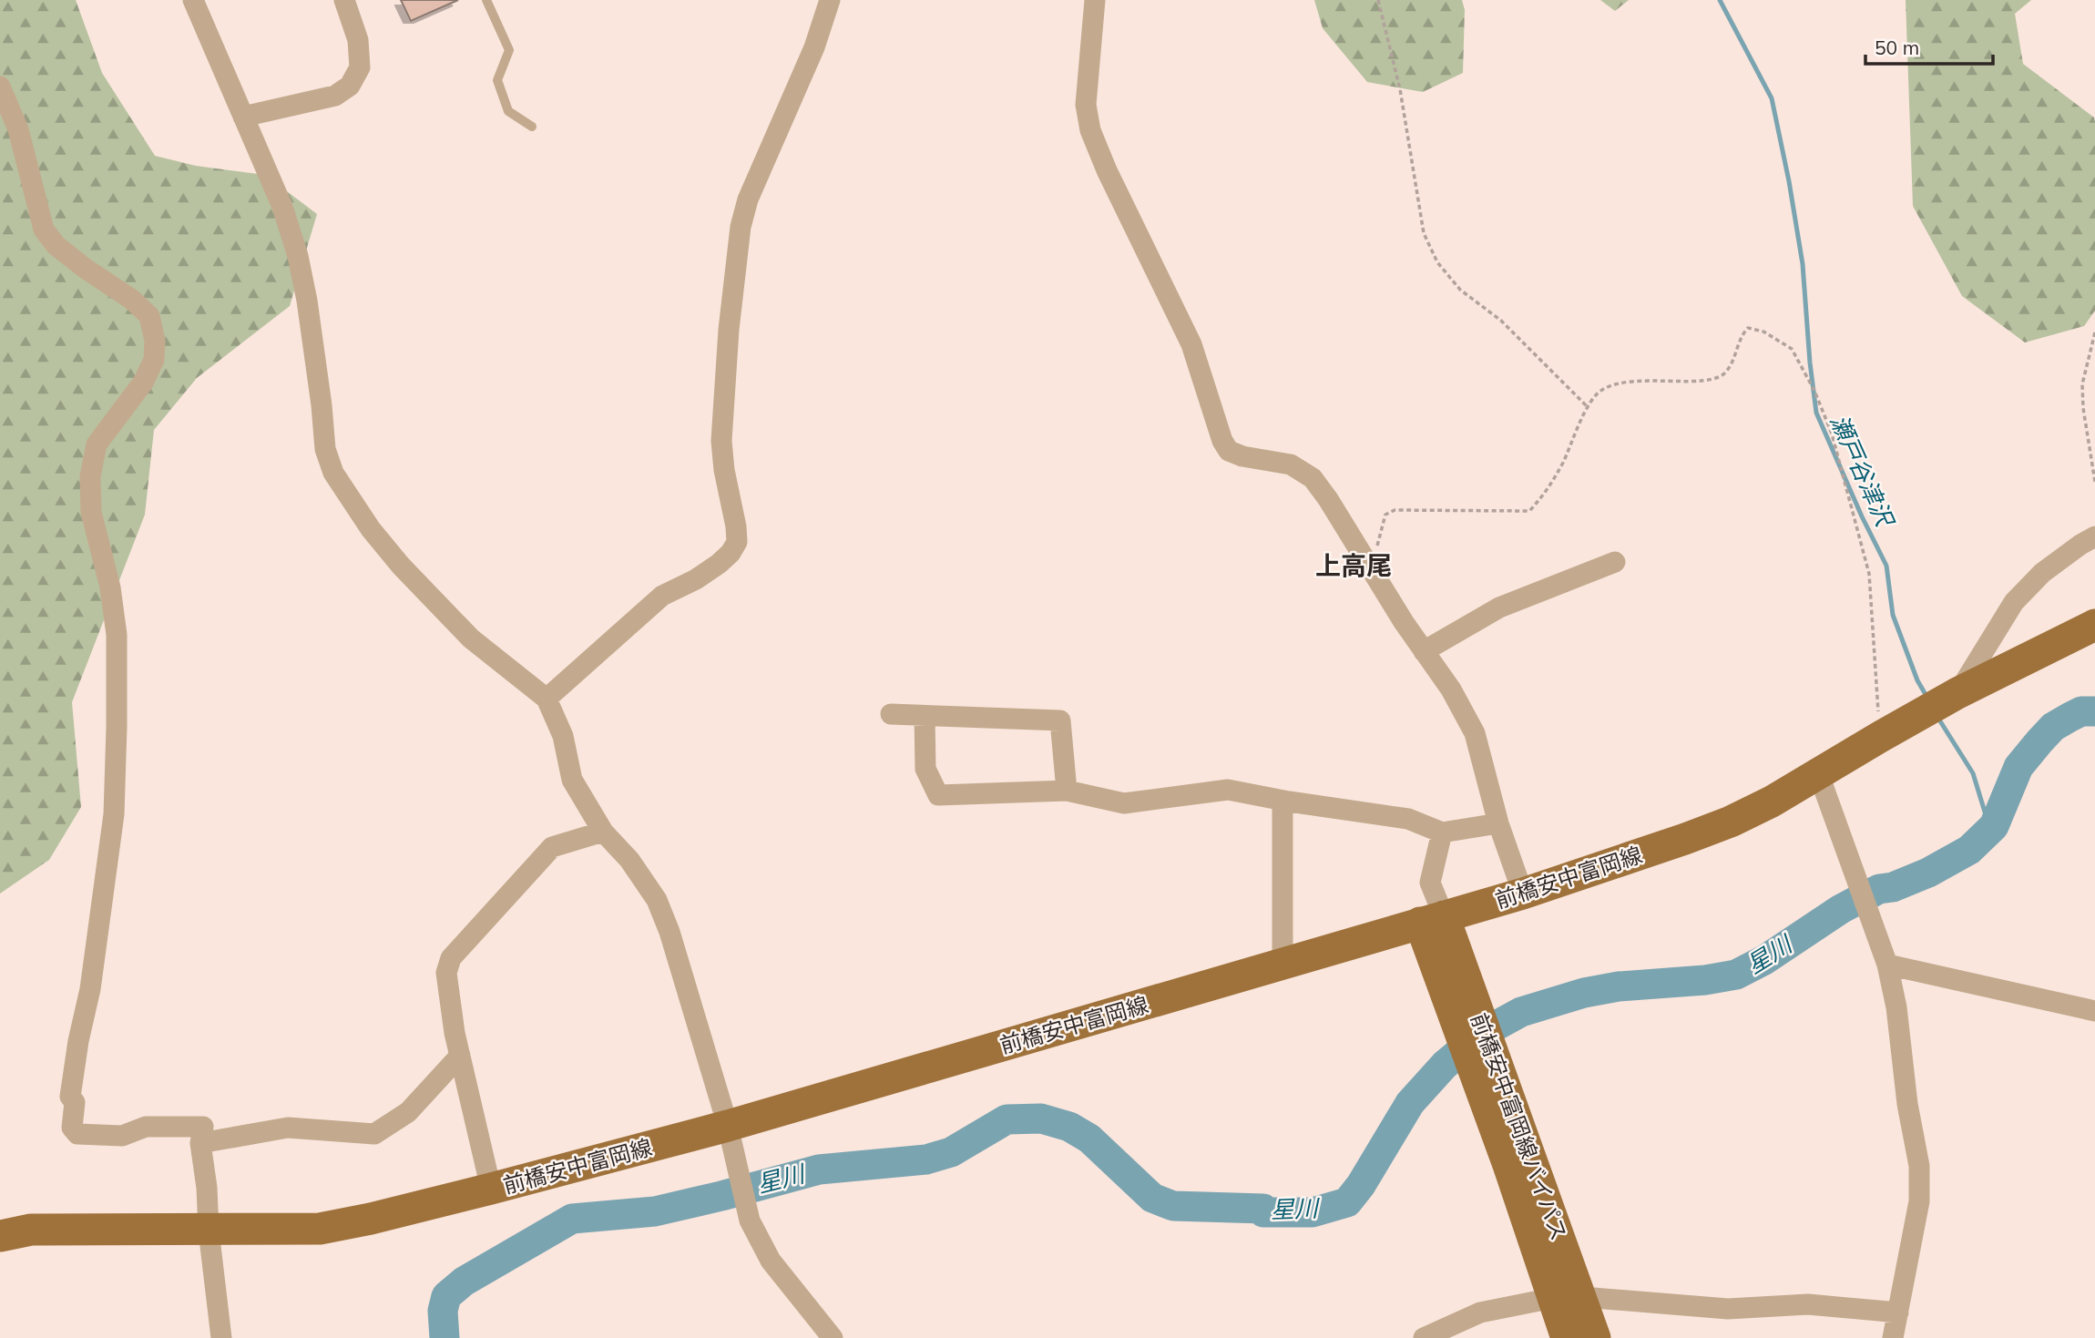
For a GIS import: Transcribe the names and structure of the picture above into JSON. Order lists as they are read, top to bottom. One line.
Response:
{"streets":{"main road":["前橋安中富岡線","前橋安中富岡線バイパス"]},"crossings":[["前橋安中富岡線","前橋安中富岡線バイパス"]],"districts":["上高尾"],"water":["瀬戸谷津沢","星川"],"scale_bar":"50 m"}
